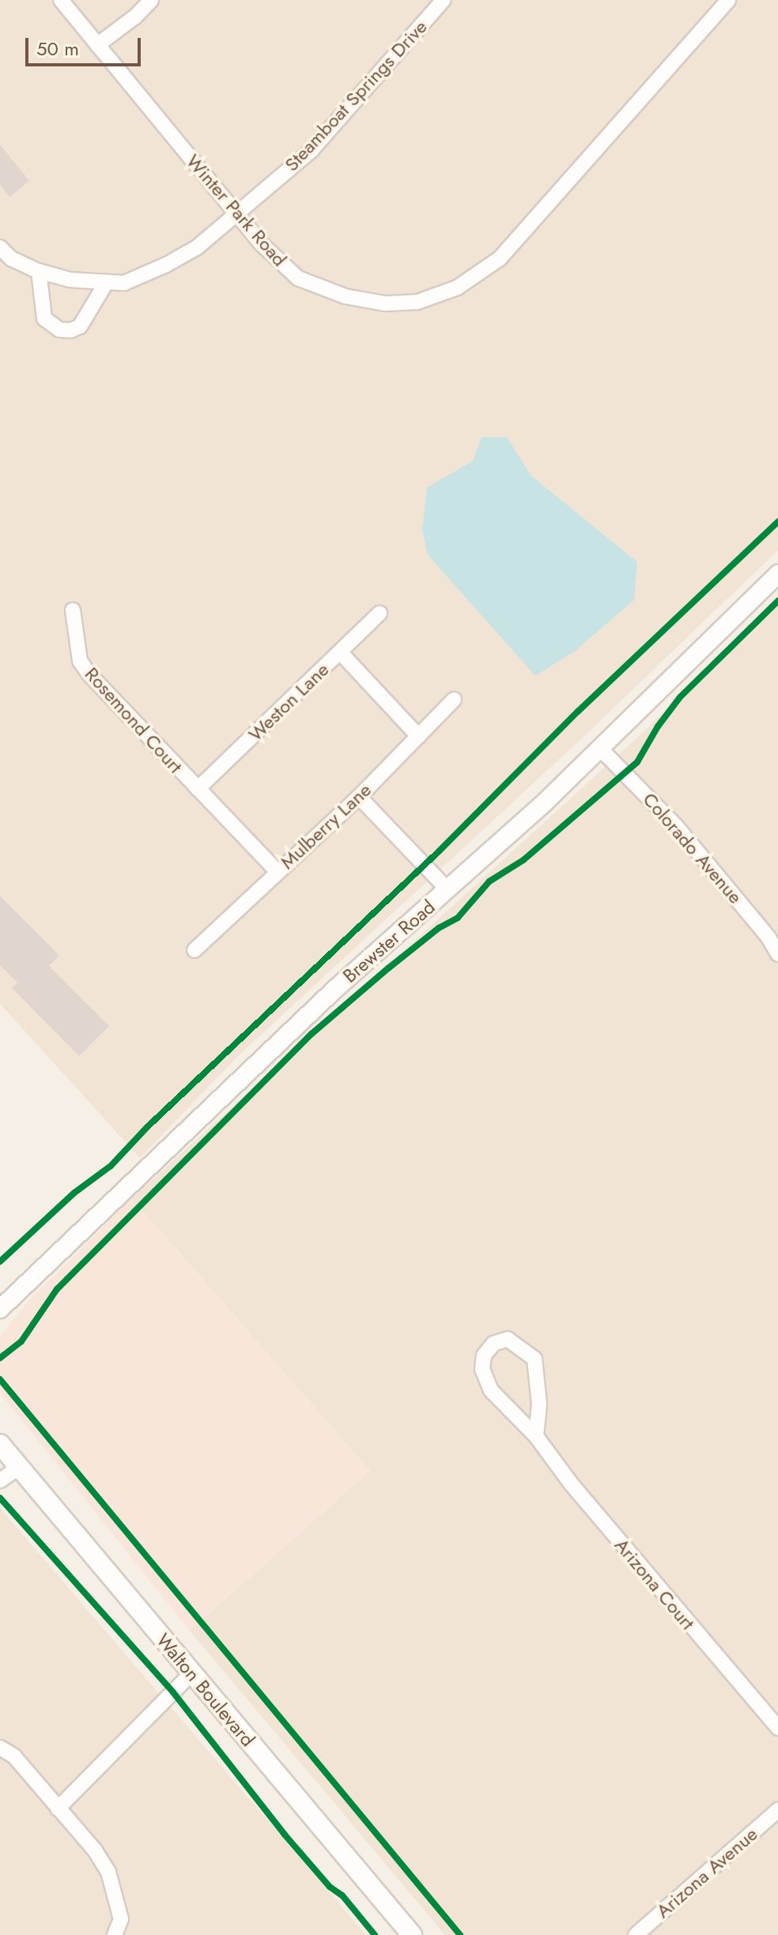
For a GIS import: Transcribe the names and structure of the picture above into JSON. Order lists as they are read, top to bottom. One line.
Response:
{"streets":{"main road":["Walton Boulevard"],"street":["Steamboat Springs Drive","Winter Park Road","Weston Lane","Rosemond Court","Mulberry Lane","Colorado Avenue","Brewster Road","Arizona Court","Arizona Avenue"]},"crossings":[["Steamboat Springs Drive","Winter Park Road"],["Weston Lane","Rosemond Court"],["Rosemond Court","Mulberry Lane"],["Colorado Avenue","Brewster Road"]],"scale_bar":"50 m"}
